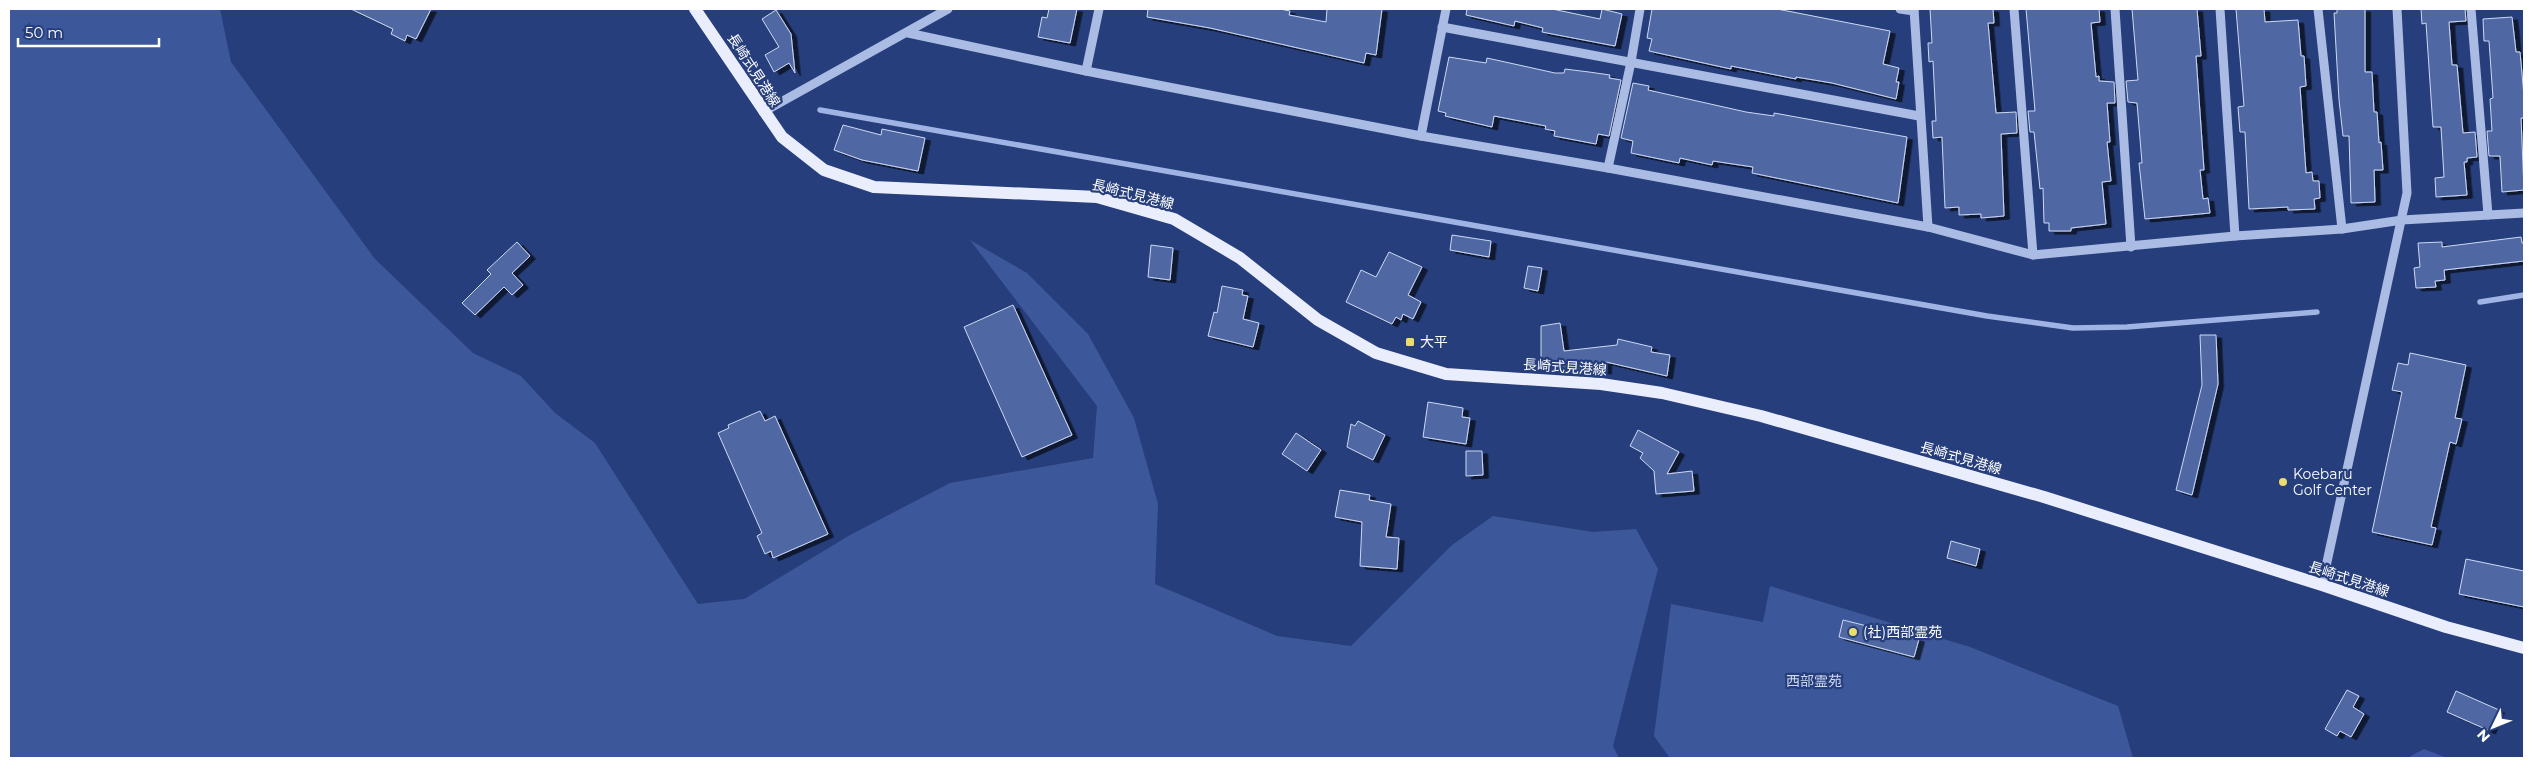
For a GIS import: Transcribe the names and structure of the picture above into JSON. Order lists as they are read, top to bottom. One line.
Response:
{"streets":{"main road":["長崎式見港線"]},"parks":["西部霊苑"],"places":{"transit":["大平"],"other":["Koebaru Golf Center","(社)西部霊苑"]},"scale_bar":"50 m","north":"bottom left"}
